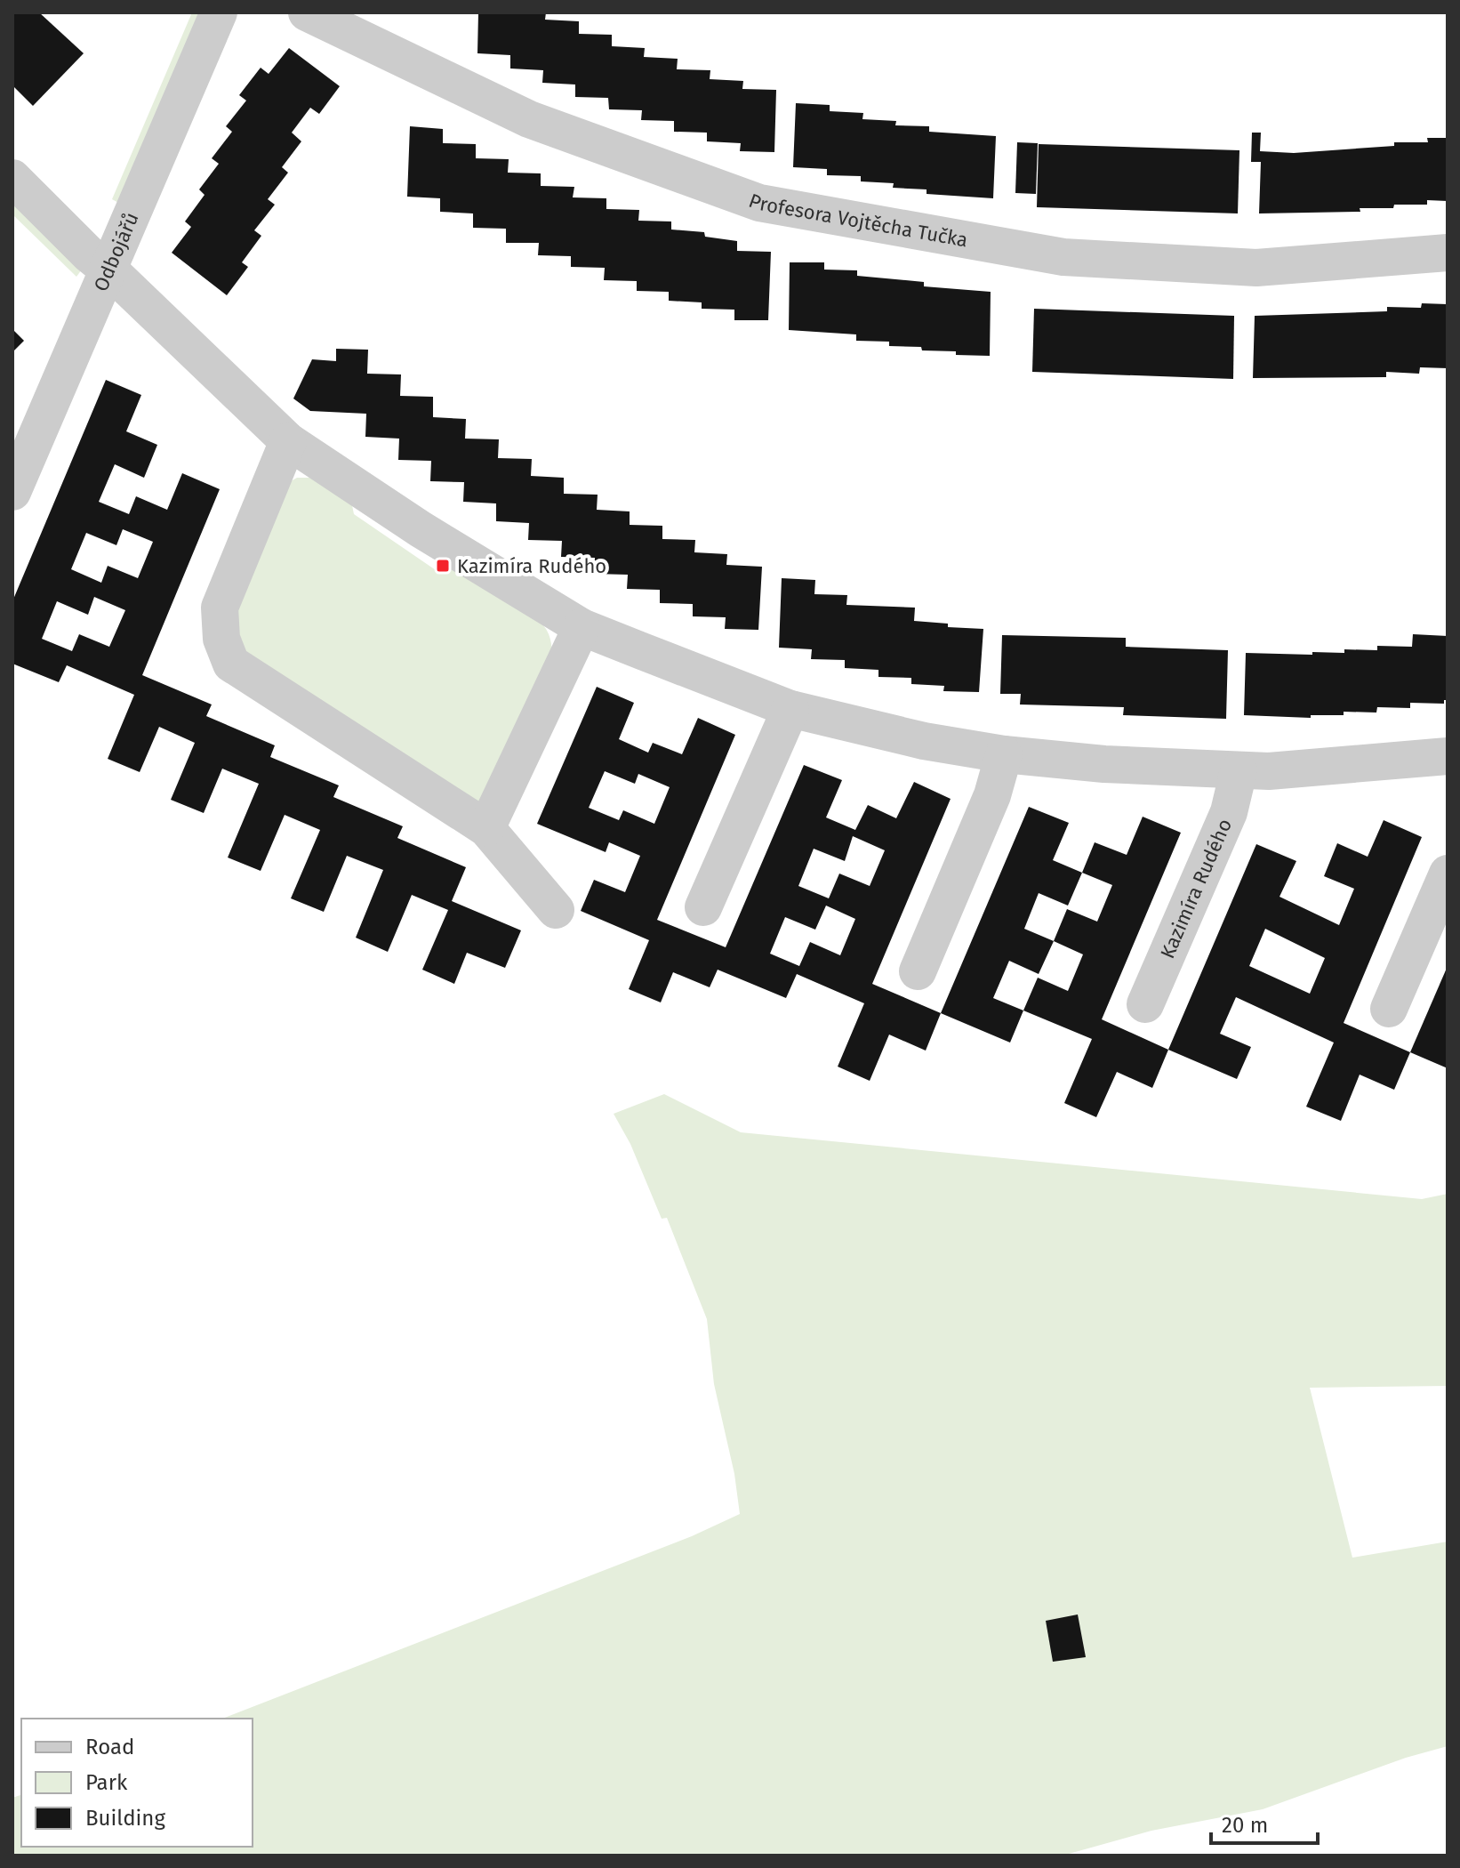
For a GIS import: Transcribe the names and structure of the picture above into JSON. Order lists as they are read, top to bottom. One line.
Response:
{"streets":{"street":["Profesora Vojtěcha Tučka","Odbojářů","Kazimíra Rudého"]},"places":{"transit":["Kazimíra Rudého"]},"legend":["Road","Park","Building"],"scale_bar":"20 m"}
